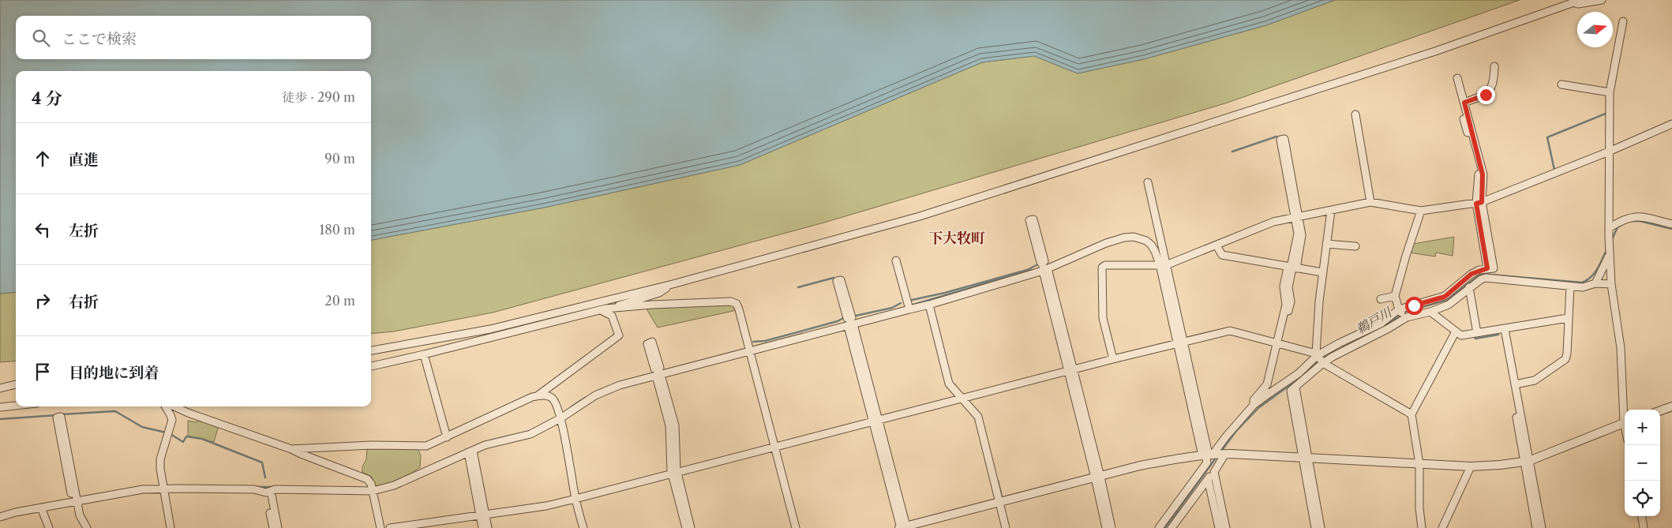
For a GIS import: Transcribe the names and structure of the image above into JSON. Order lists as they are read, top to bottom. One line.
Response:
{"districts":["下大牧町"],"water":["鵜戸川"],"north":"right","page":{"search":"ここで検索","heading":["4 分","徒歩 · 290 m"],"list":[["直進","90 m"],["左折","180 m"],["右折","20 m"],"目的地に到着"],"map_buttons":["+","−"]}}
